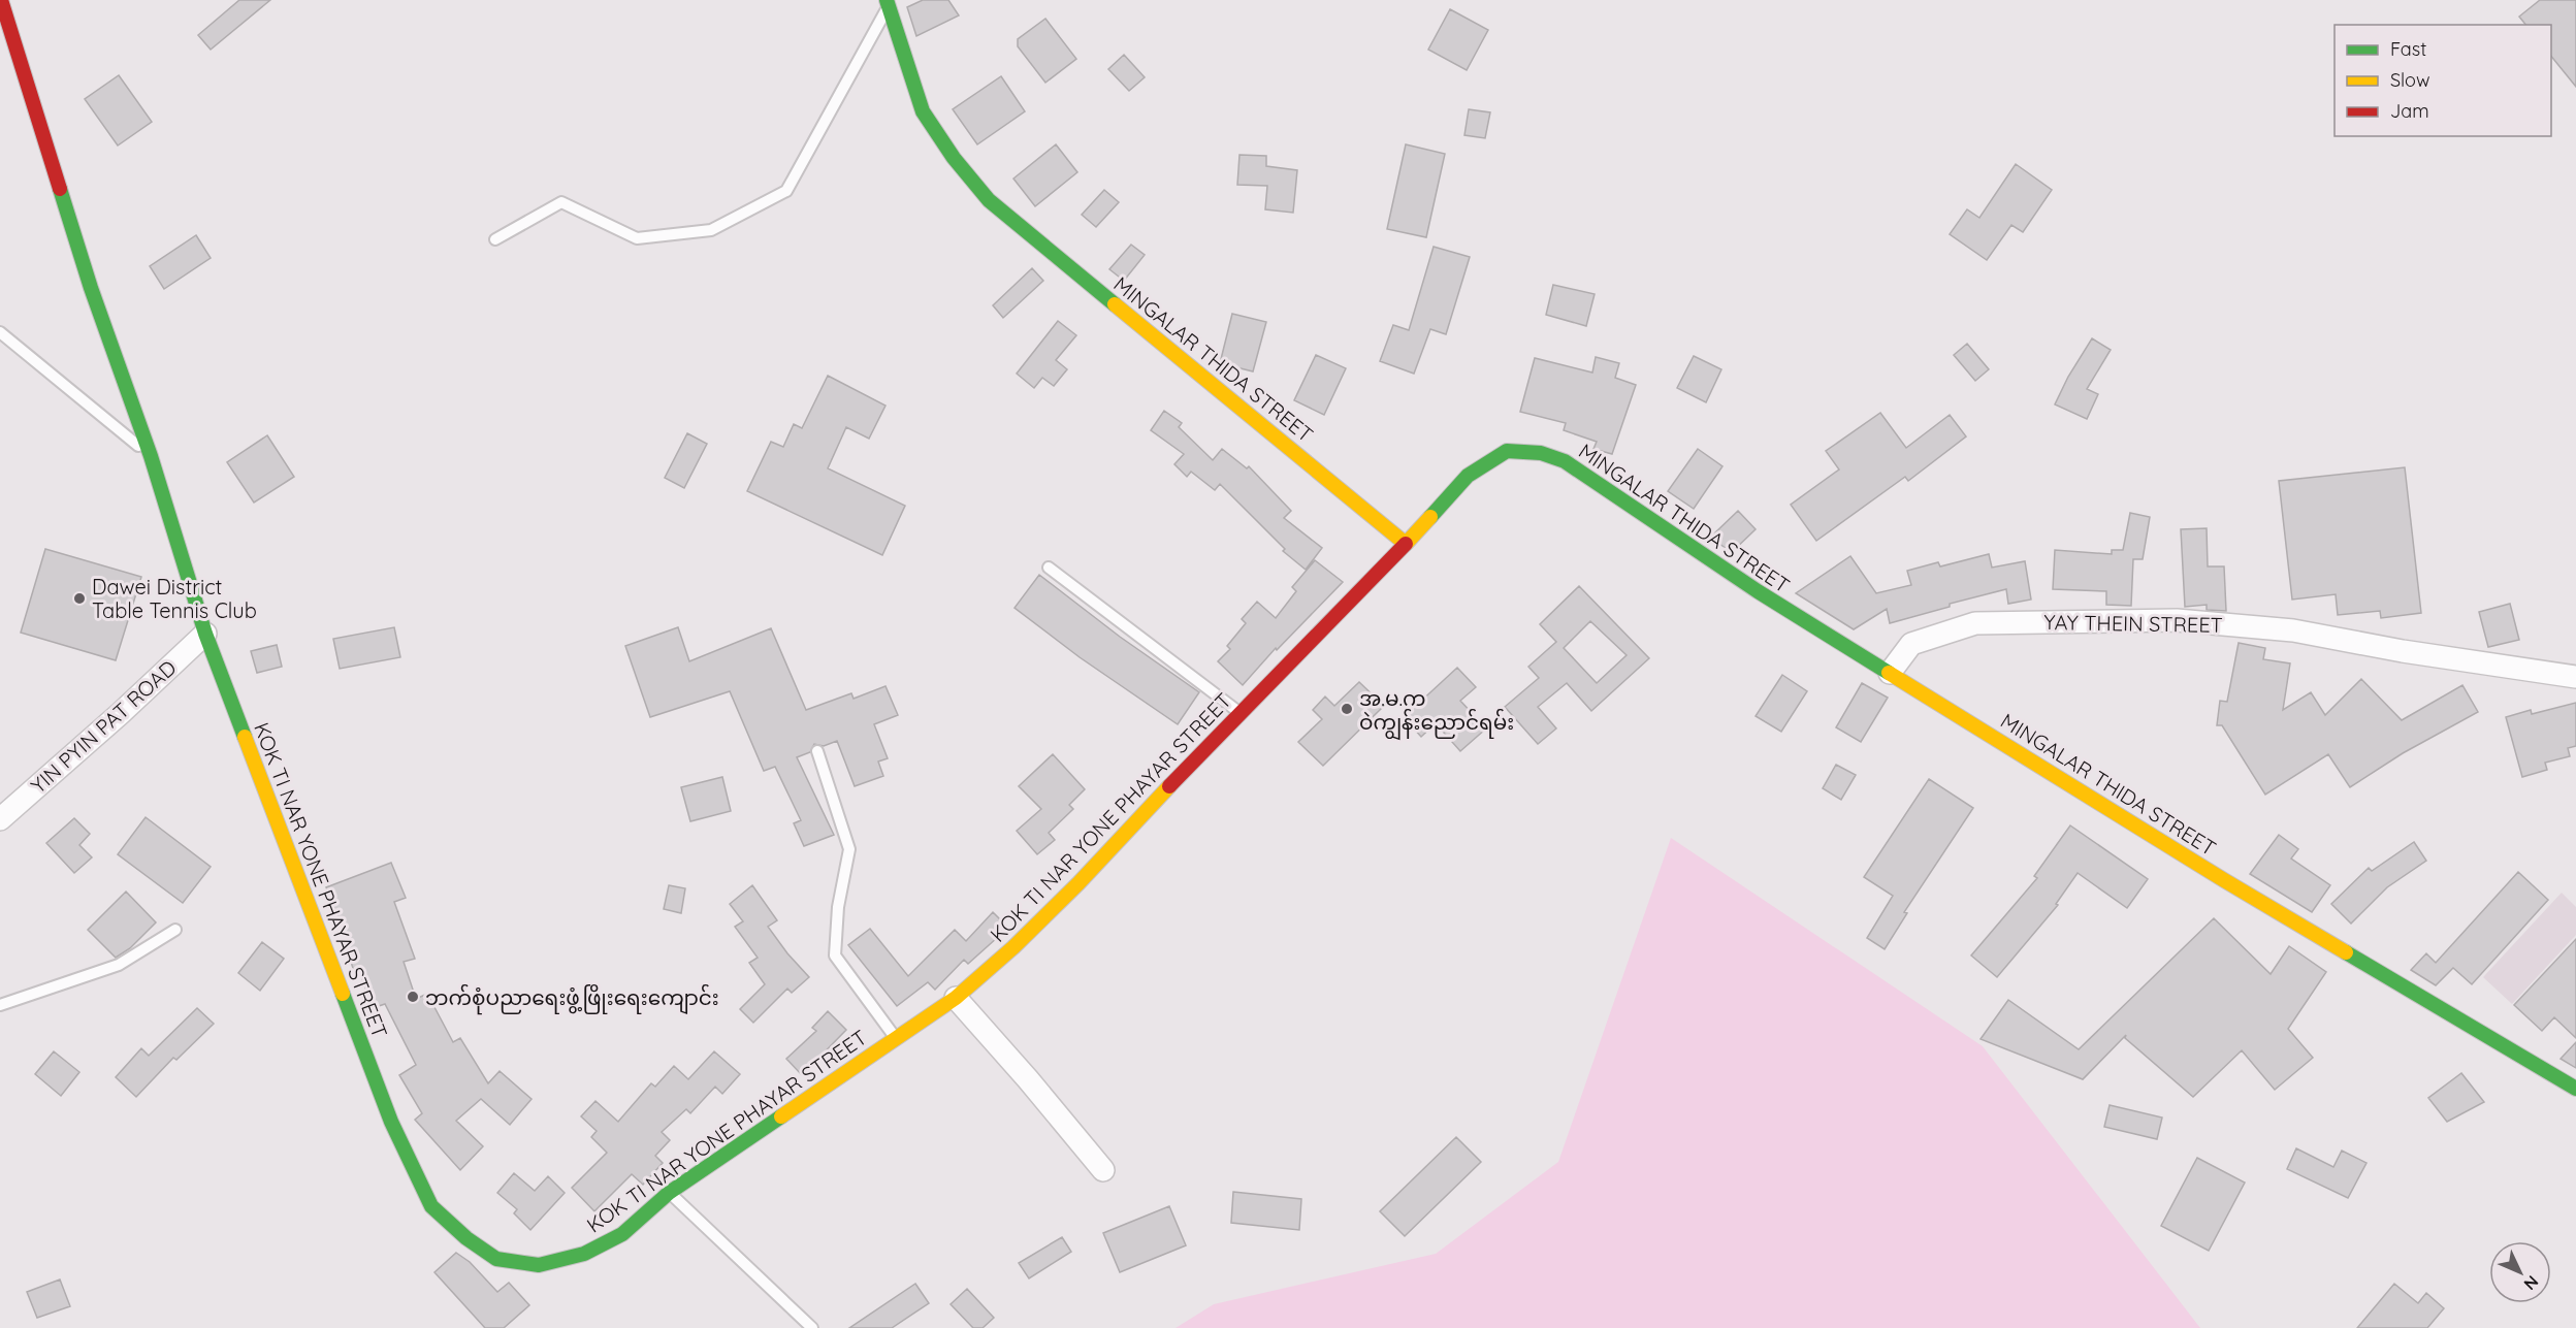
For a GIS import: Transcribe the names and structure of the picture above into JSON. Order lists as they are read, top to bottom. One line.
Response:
{"streets":{"street":["MINGALAR THIDA STREET","YAY THEIN STREET","YIN PYIN PAT ROAD","KOK TI NAR YONE PHAYAR STREET"]},"crossings":[["MINGALAR THIDA STREET","YAY THEIN STREET"],["MINGALAR THIDA STREET","KOK TI NAR YONE PHAYAR STREET"],["YIN PYIN PAT ROAD","KOK TI NAR YONE PHAYAR STREET"]],"places":["Dawei District Table Tennis Club","အ.မ.က ဝဲကျွန်းညောင်ရမ်း","ဘက်စုံပညာရေးဖွံ့ဖြိုးရေးကျောင်း"],"legend":["Fast","Slow","Jam"],"north":"bottom right"}
